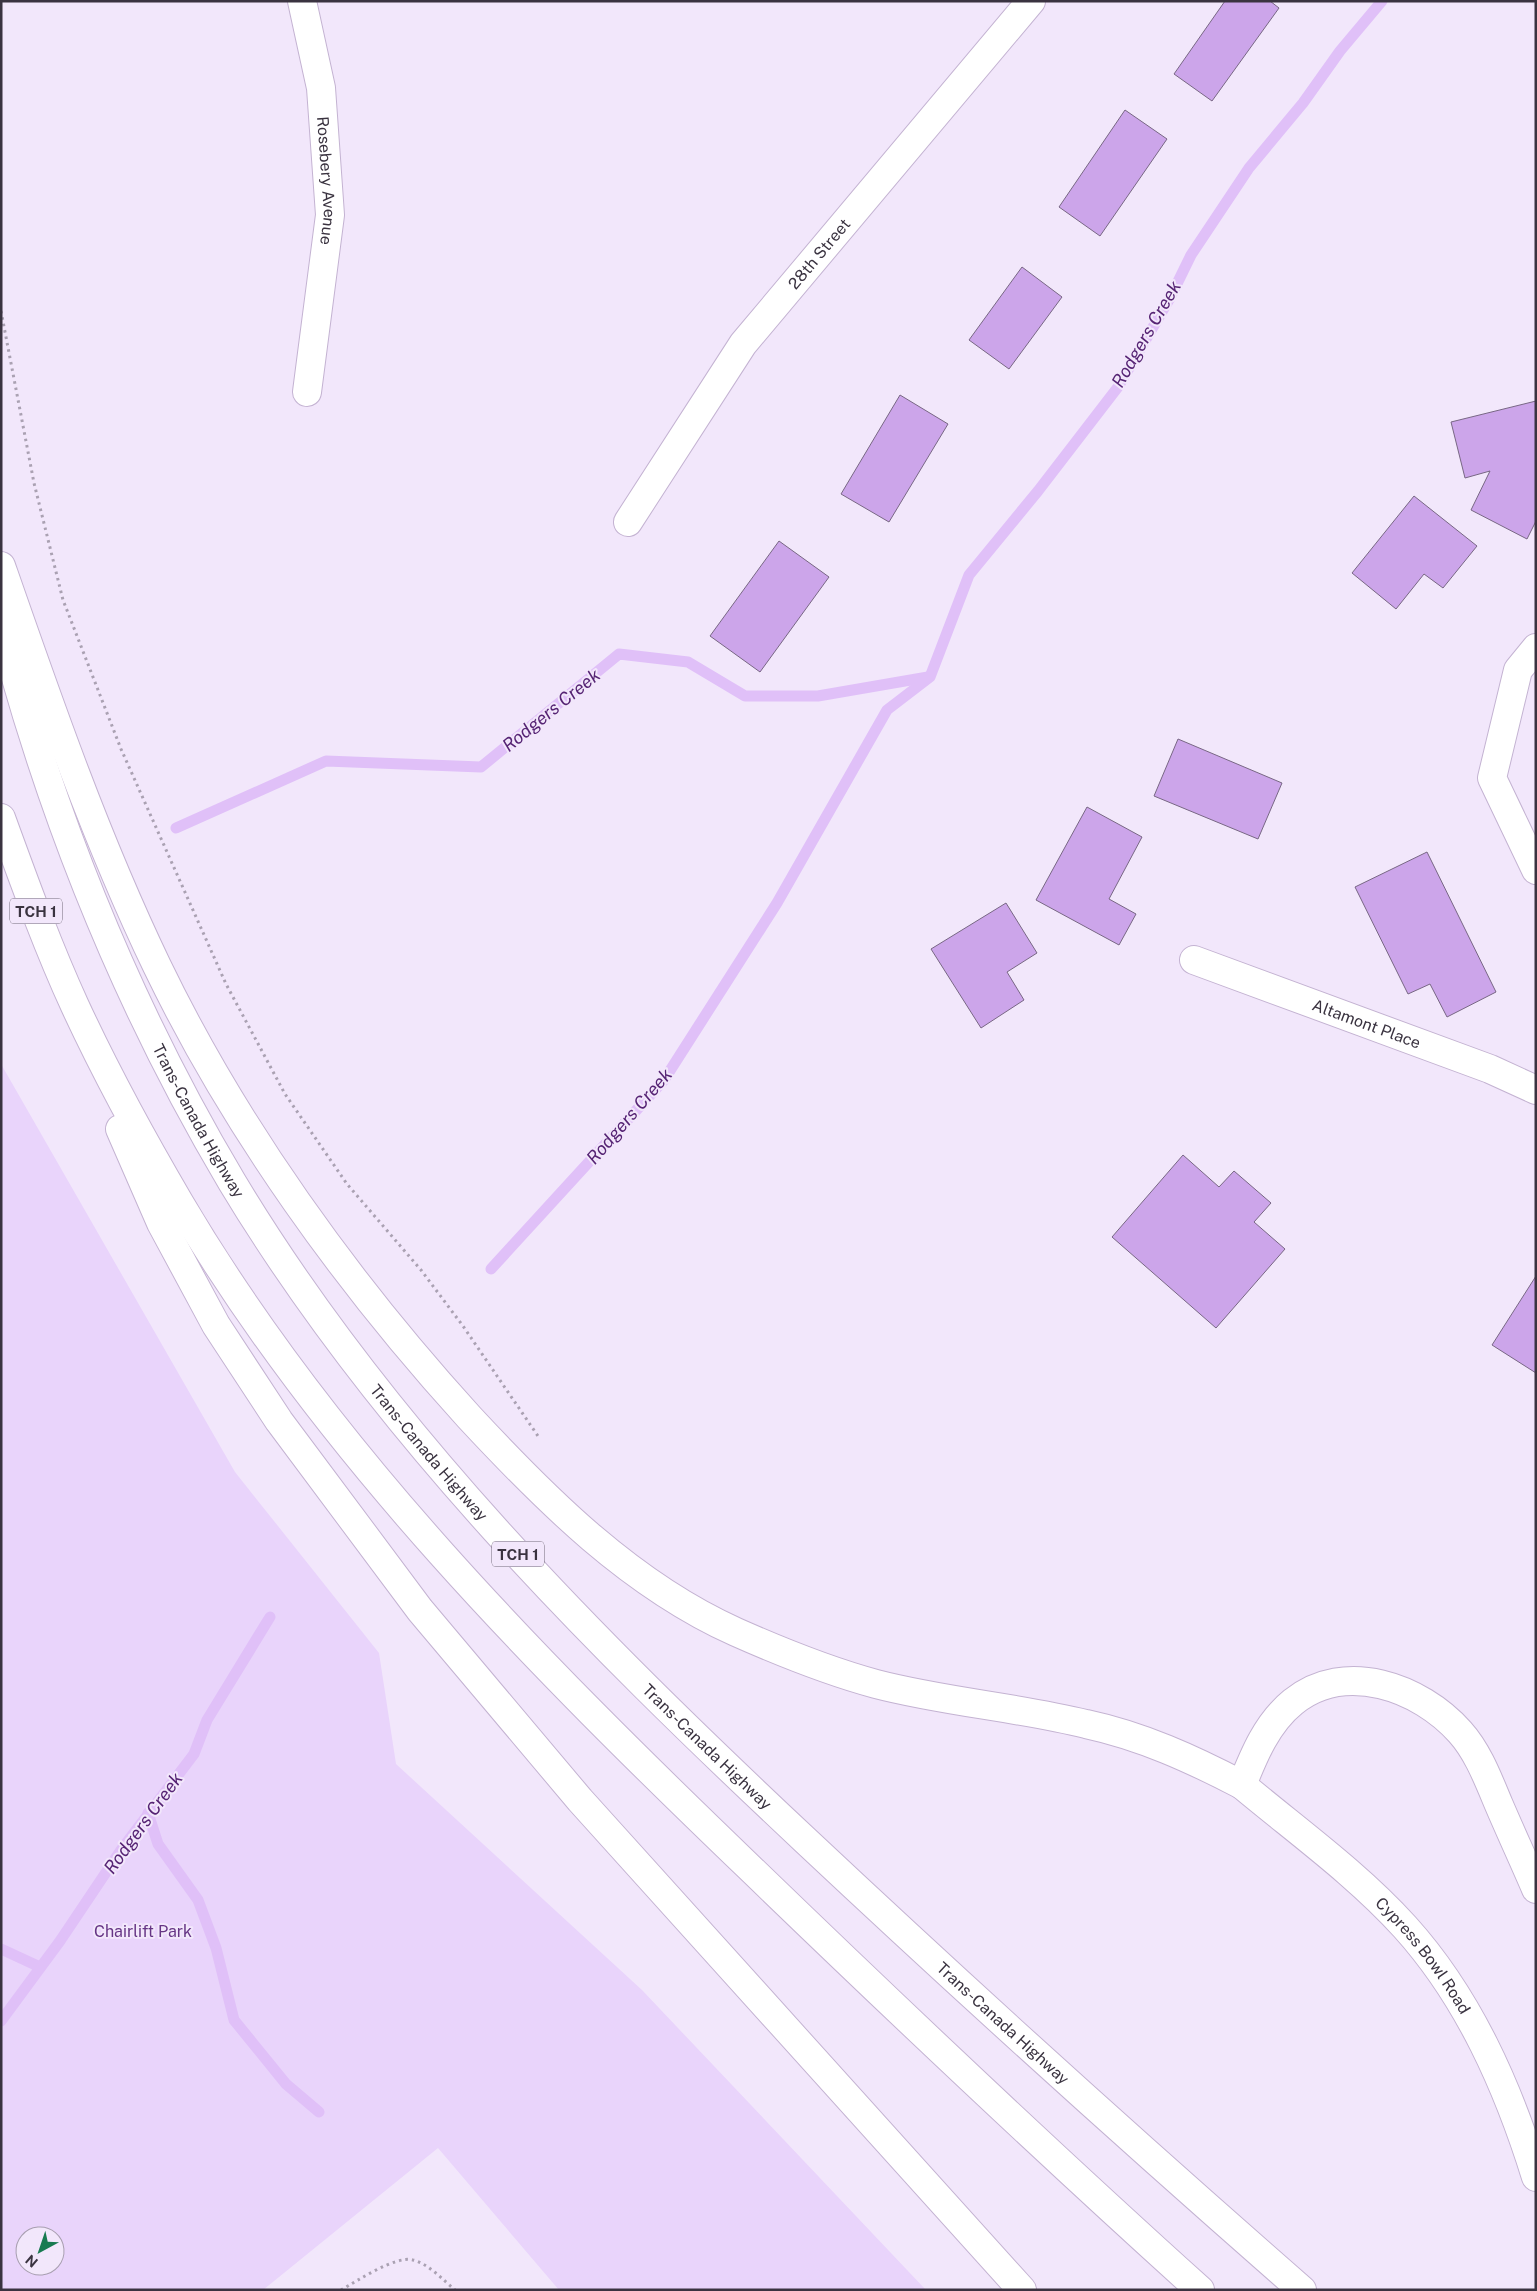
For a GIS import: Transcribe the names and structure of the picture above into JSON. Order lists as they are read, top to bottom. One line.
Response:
{"streets":{"main road":["Rosebery Avenue","28th Street","TCH 1","Altamont Place","Trans-Canada Highway","Cypress Bowl Road"]},"water":["Rodgers Creek"],"parks":["Chairlift Park"],"north":"bottom left"}
